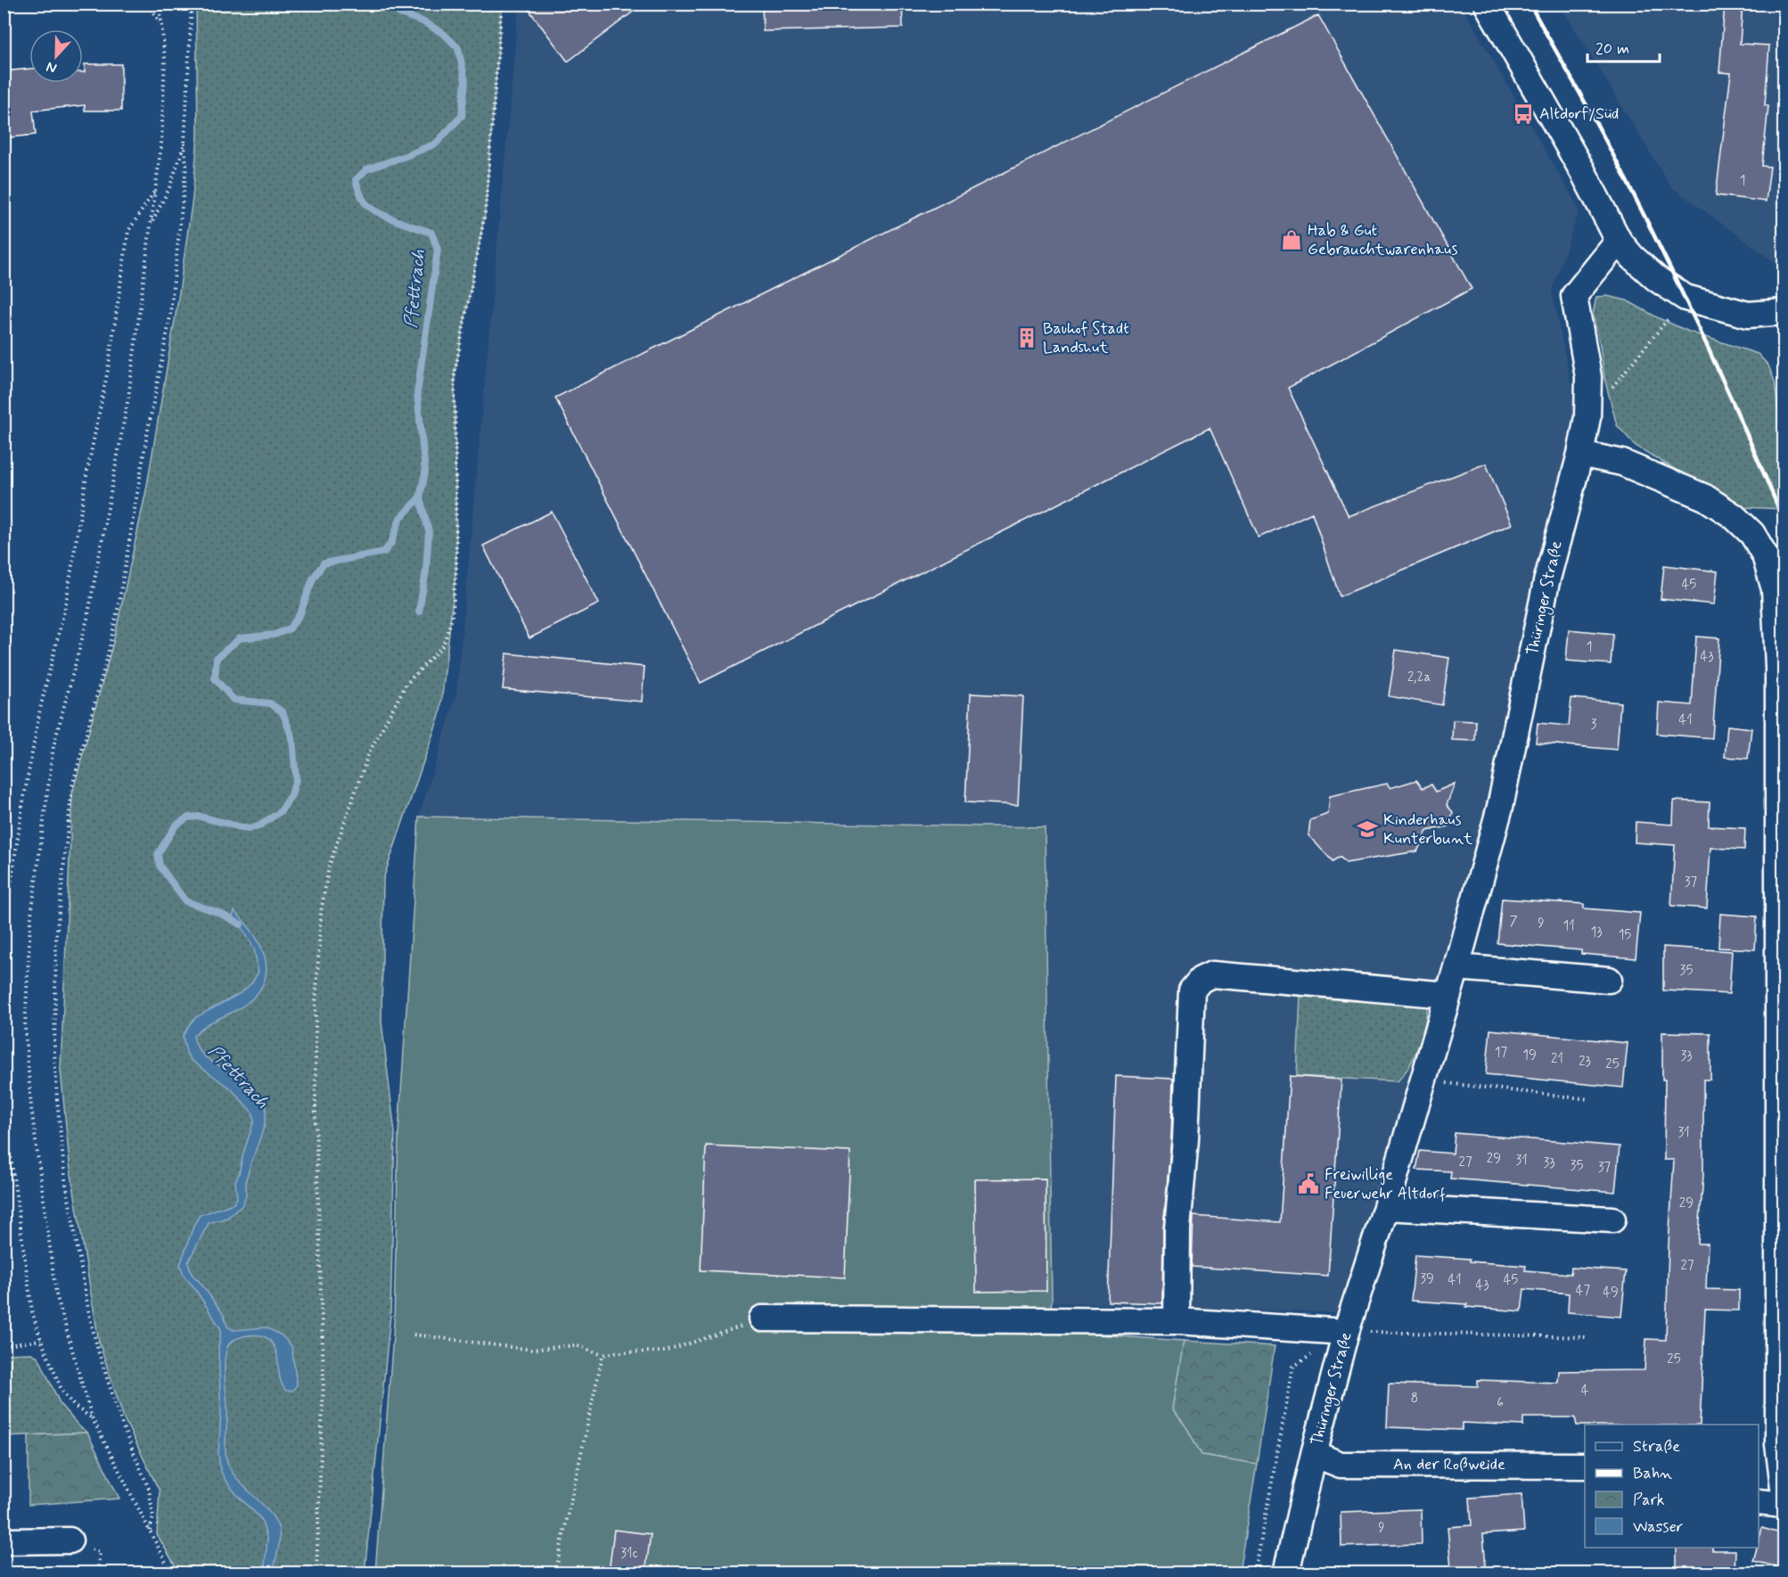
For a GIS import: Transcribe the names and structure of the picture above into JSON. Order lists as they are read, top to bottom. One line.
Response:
{"streets":{"street":["Thüringer Straße","An der Roßweide"]},"crossings":[["Thüringer Straße","An der Roßweide"]],"water":["Pfettrach"],"places":{"bus stop":["Altdorf/Süd"],"shop":["Hab & Gut Gebrauchtwarenhaus"],"building":["Bauhof Stadt Landshut"],"school or university":["Kinderhaus Kunterbunt"],"public building":["Freiwillige Feuerwehr Altdorf"]},"house_numbers":["1","45","1","43","2,2a","41","3","37","7","9","11","13","15","35","17","19","33","21","23","25","31","29","31","27","33","35","37","29","27","39","41","45","43","47","49","25","4","8","6","9","31c"],"legend":["Straße","Bahn","Park","Wasser"],"scale_bar":"20 m","north":"bottom"}
